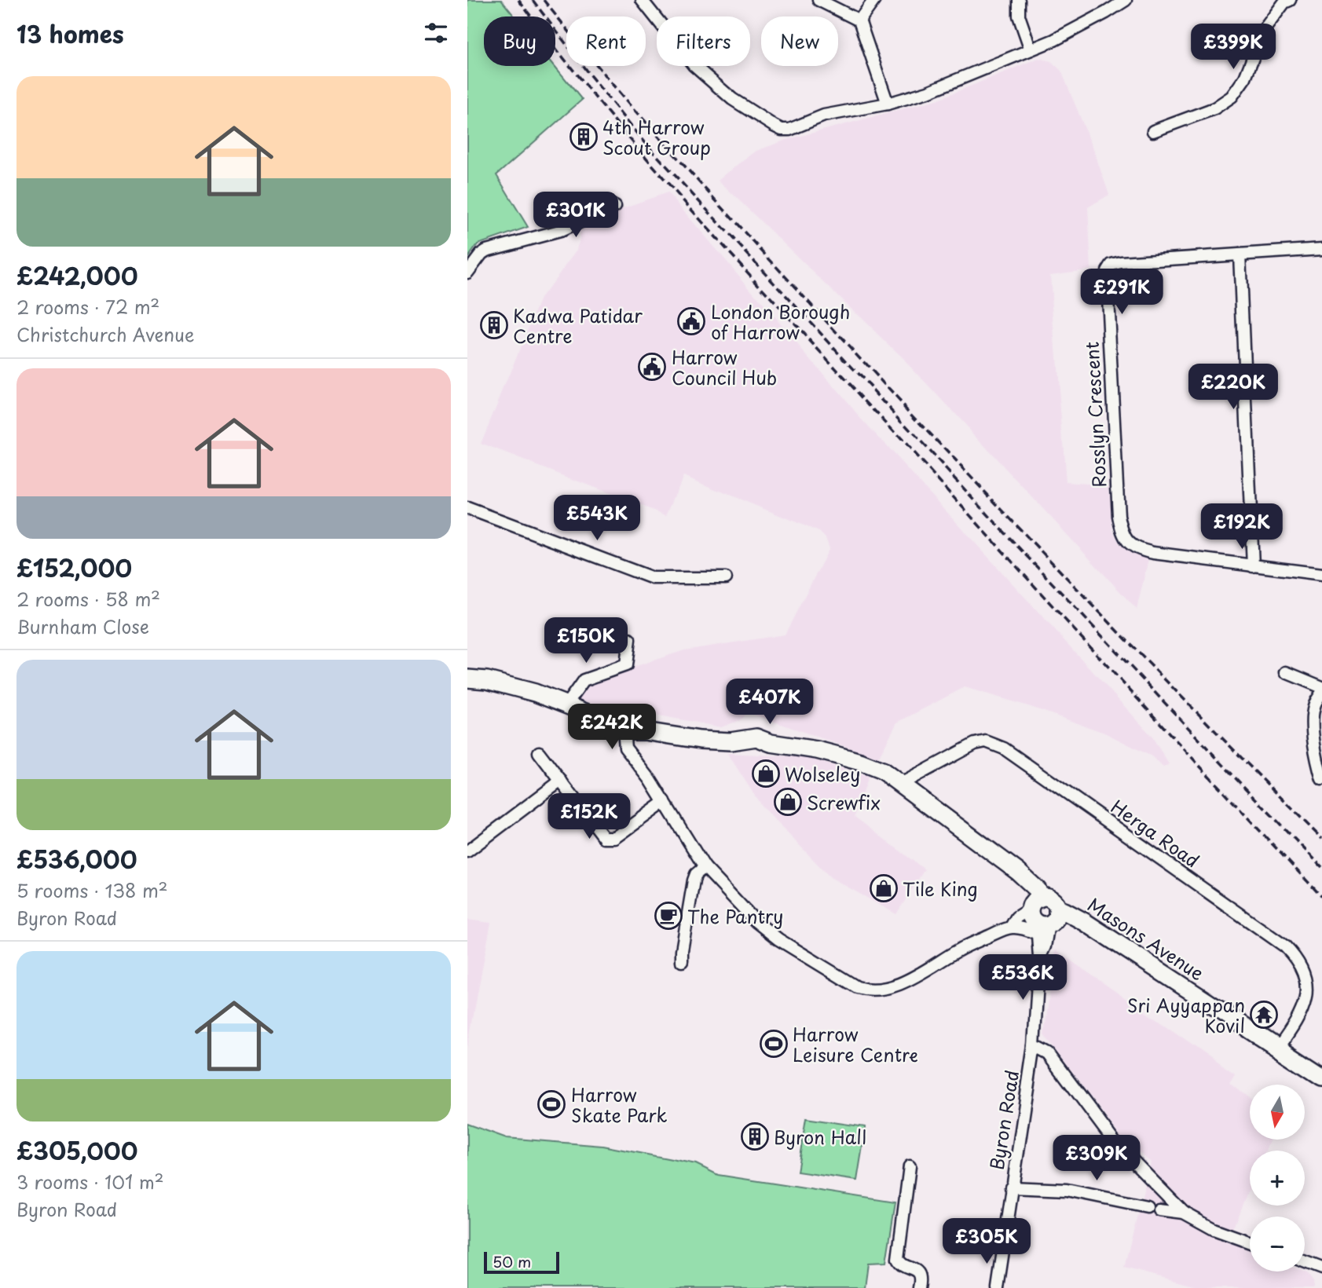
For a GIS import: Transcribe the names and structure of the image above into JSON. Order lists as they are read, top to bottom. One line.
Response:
{"streets":{"street":["Rosslyn Crescent","Herga Road","Masons Avenue","Byron Road"]},"crossings":[["Herga Road","Masons Avenue"],["Masons Avenue","Byron Road"]],"places":{"building":["4th Harrow Scout Group","Kadwa Patidar Centre","Byron Hall"],"public building":["London Borough of Harrow","Harrow Council Hub"],"shop":["Wolseley","Screwfix","Tile King"],"cafe":["The Pantry"],"temple":["Sri Ayyappan Kovil"],"sports":["Harrow Leisure Centre","Harrow Skate Park"]},"scale_bar":"50 m","north":"bottom","page":{"heading":"13 homes","chip":["Buy","Rent","Filters","New"],"price":["£399K","£301K","£291K","£220K","£543K","£192K","£150K","£407K","£242K","£152K","£536K","£309K","£305K"],"list":[{"name":"£242,000","note":"2 rooms · 72 m² · Christchurch Avenue"},{"name":"£152,000","note":"2 rooms · 58 m² · Burnham Close"},{"name":"£536,000","note":"5 rooms · 138 m² · Byron Road"},{"name":"£305,000","note":"3 rooms · 101 m² · Byron Road"}],"map_buttons":["+","−"],"scale":"50 m"}}
